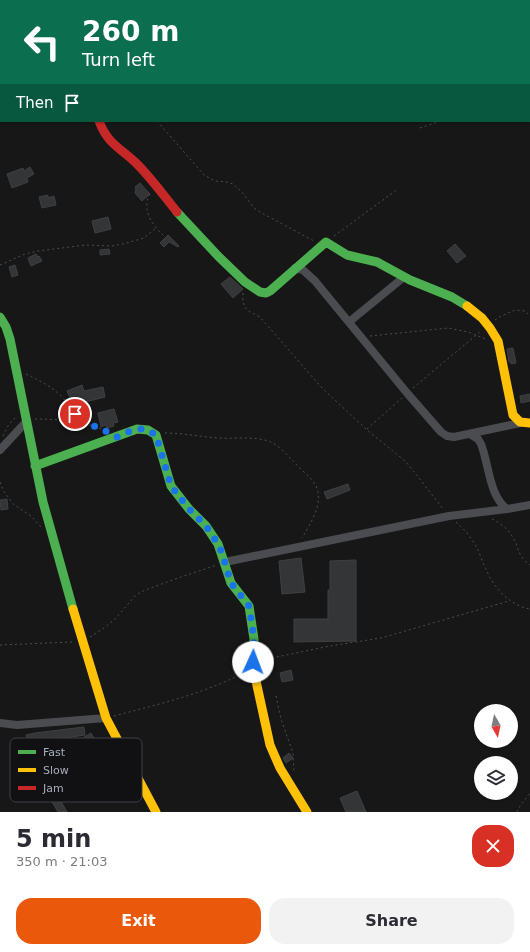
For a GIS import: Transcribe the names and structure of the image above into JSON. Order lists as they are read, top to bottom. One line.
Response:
{"legend":["Fast","Slow","Jam"],"north":"bottom","page":{"turn":["260 m","Turn left"],"then":"Then","heading":["5 min","350 m · 21:03"],"buttons":["Exit","Share"]}}
